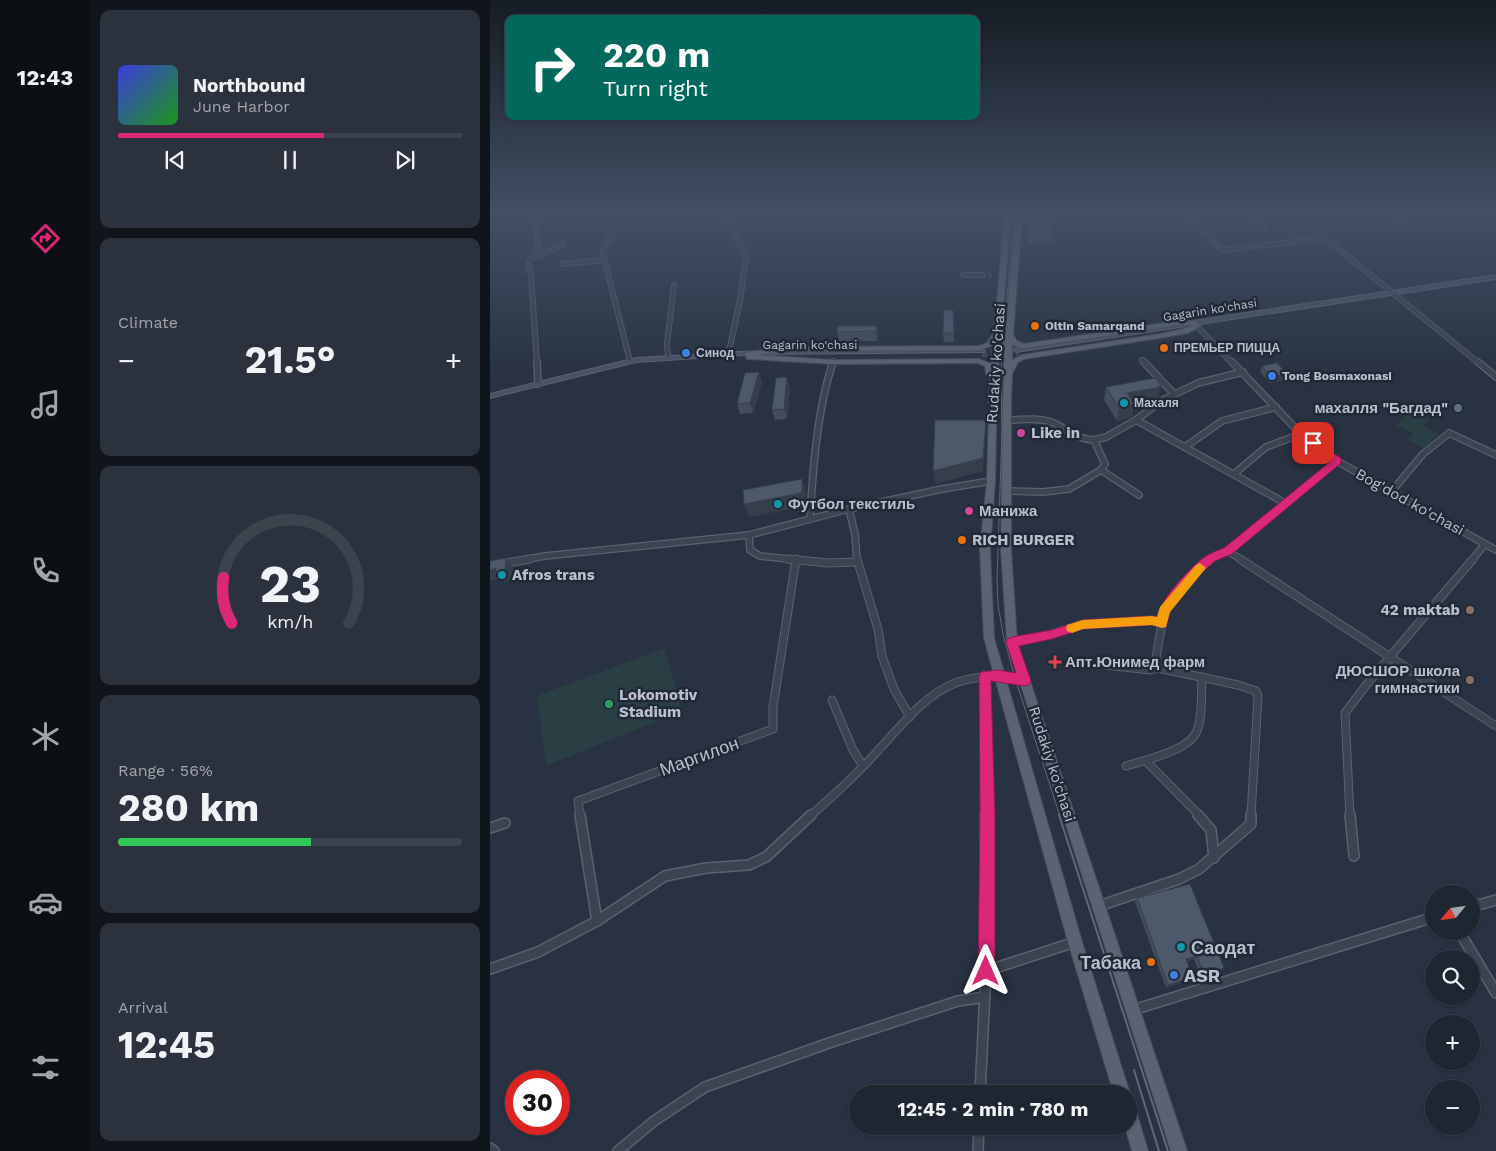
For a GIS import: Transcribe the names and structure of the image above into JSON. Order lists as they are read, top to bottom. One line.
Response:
{"streets":{"main road":["Gagarin ko'chasi","Rudakiy ko'chasi"],"street":["Bog'dod ko'chasi","Маргилон"]},"crossings":[["Gagarin ko'chasi","Bog'dod ko'chasi"]],"places":{"other":["Oltin Samarqand","ПРЕМЬЕР ПИЦЦА","Синод","Tong Bosmaxonasi","Махаля","махалля \"Багдад\"","Like in","Футбол текстиль","Манижа","RICH BURGER","Afros trans","42 maktab","ДЮСШОР школа гимнастики","Lokomotiv Stadium","Саодат","Табака","ASR"],"health":["Апт.Юнимед фарм"]},"north":"bottom left","page":{"tabs":"12:43","turn":["220 m","Turn right"],"song":["Northbound","June Harbor"],"tile":["Climate",["Range · 56%","280 km"],["Arrival","12:45"]],"heat":["−","21.5°","+"],"map_buttons":["+","−"],"limit":"30","trip":"12:45 · 2 min · 780 m","gauge":["23","km/h"]}}
